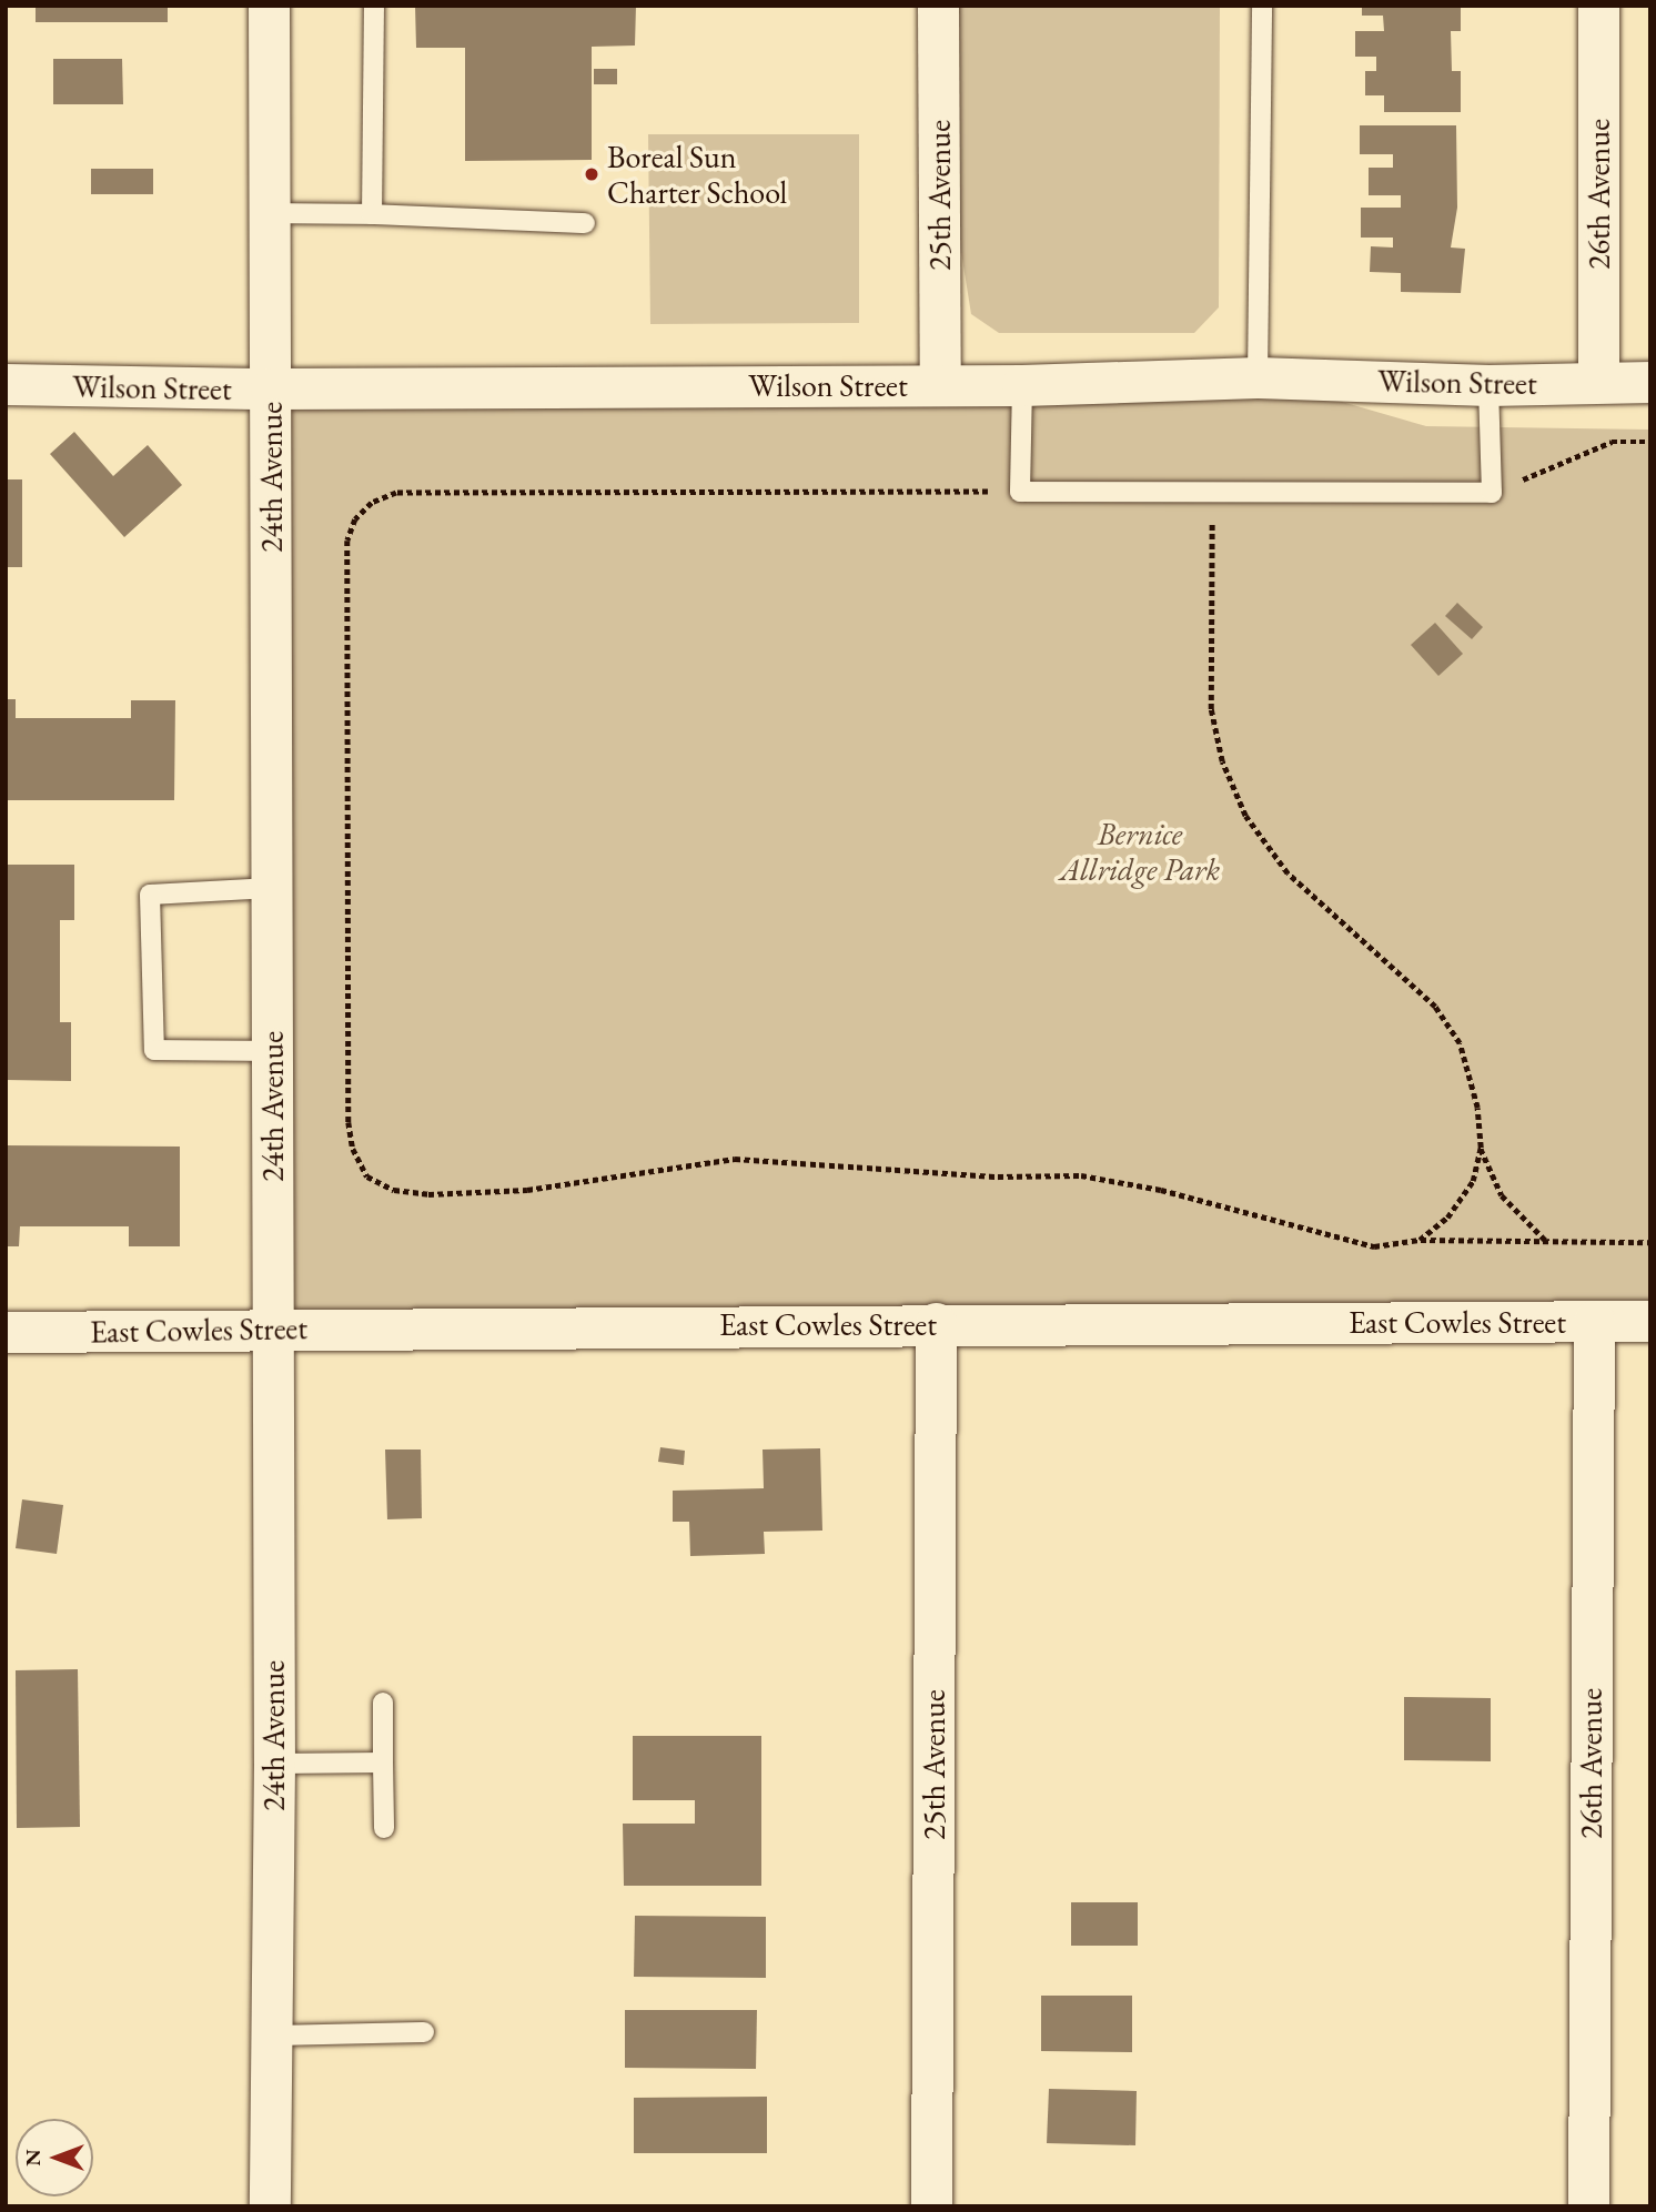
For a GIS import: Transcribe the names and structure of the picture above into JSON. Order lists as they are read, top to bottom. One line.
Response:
{"streets":{"street":["26th Avenue","25th Avenue","Wilson Street","24th Avenue","East Cowles Street"]},"crossings":[["26th Avenue","Wilson Street"],["26th Avenue","East Cowles Street"],["25th Avenue","Wilson Street"],["25th Avenue","East Cowles Street"],["Wilson Street","24th Avenue"],["24th Avenue","East Cowles Street"]],"parks":["Bernice Allridge Park"],"places":["Boreal Sun Charter School"],"north":"left"}
